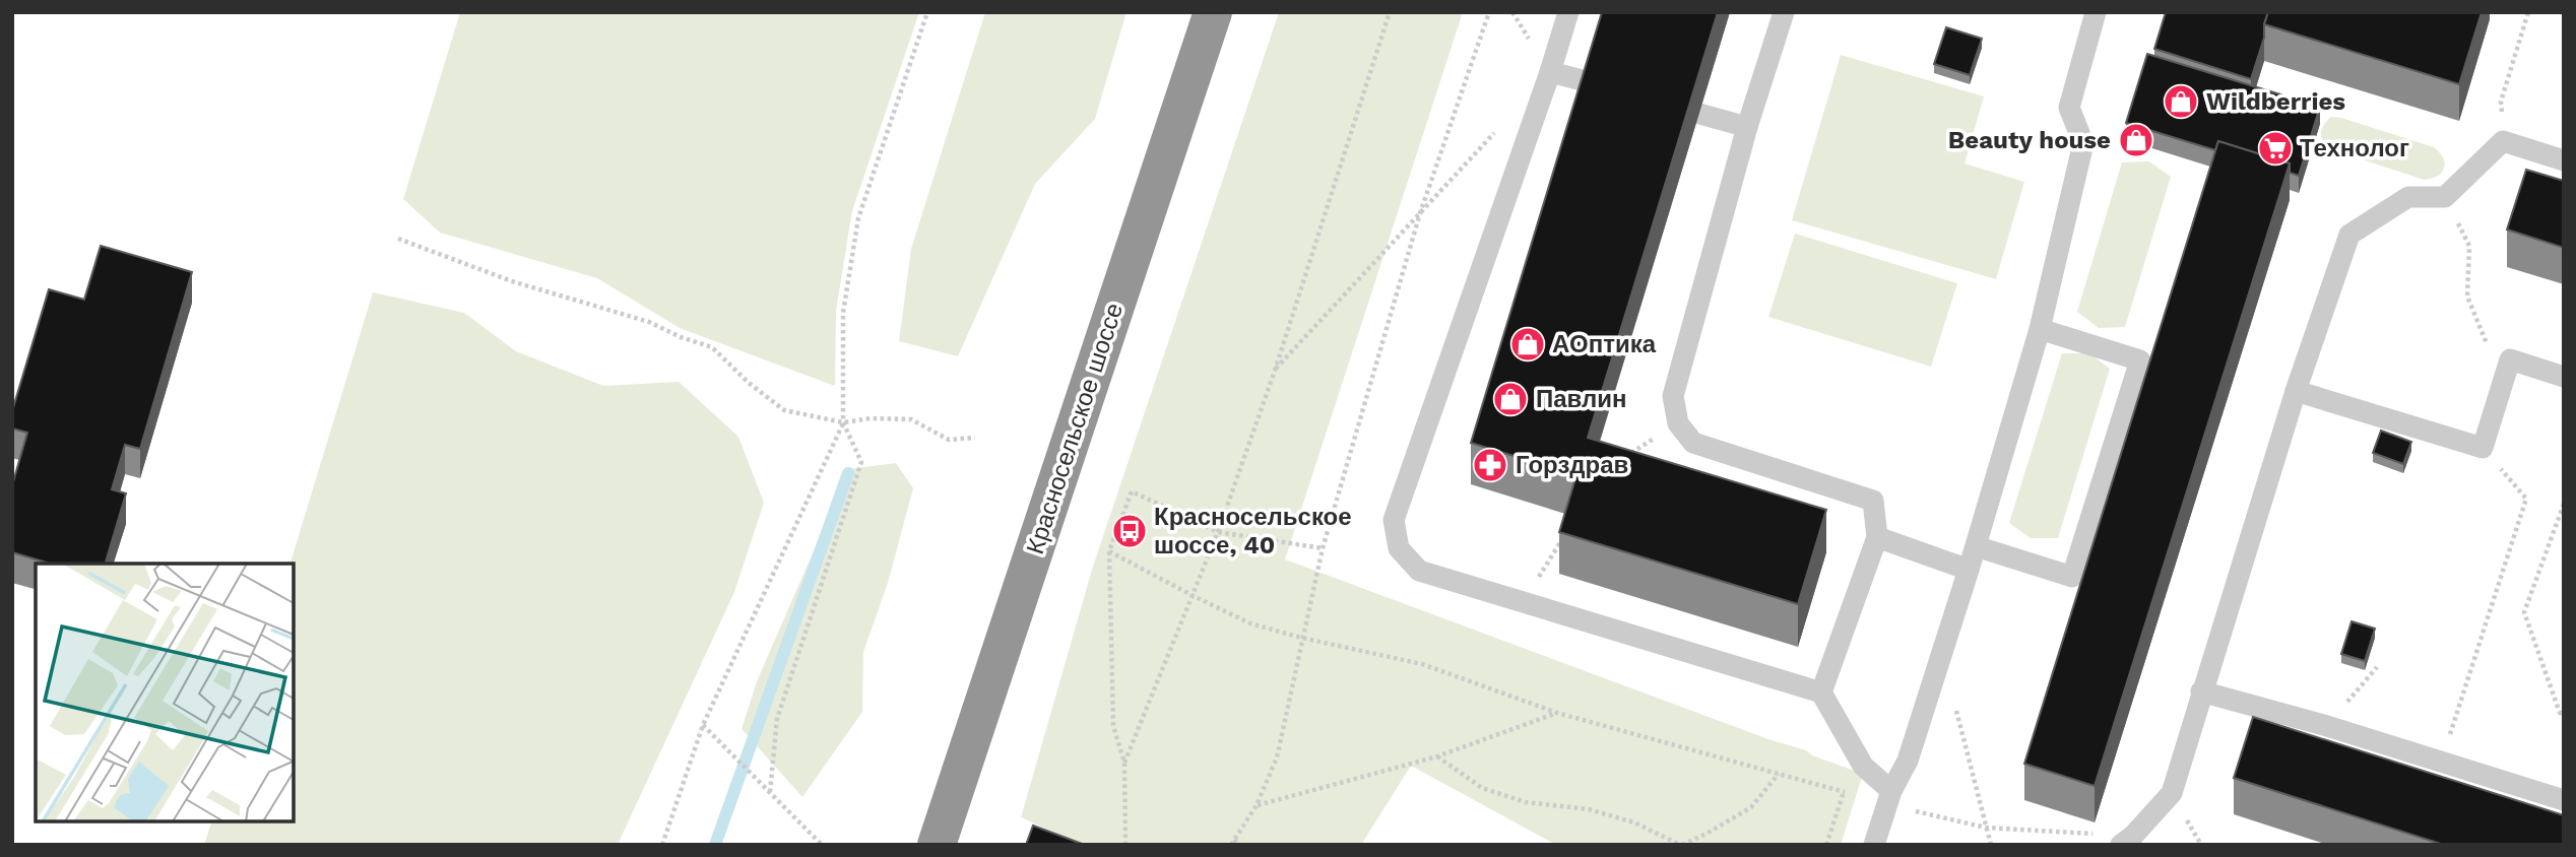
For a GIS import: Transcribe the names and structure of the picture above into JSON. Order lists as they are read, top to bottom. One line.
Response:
{"streets":{"highway":["Красносельское шоссе"]},"places":{"shop":["Wildberries","Beauty house","АОптика","Павлин"],"supermarket":["Технолог"],"pharmacy":["Горздрав"],"bus stop":["Красносельское шоссе, 40"]}}
